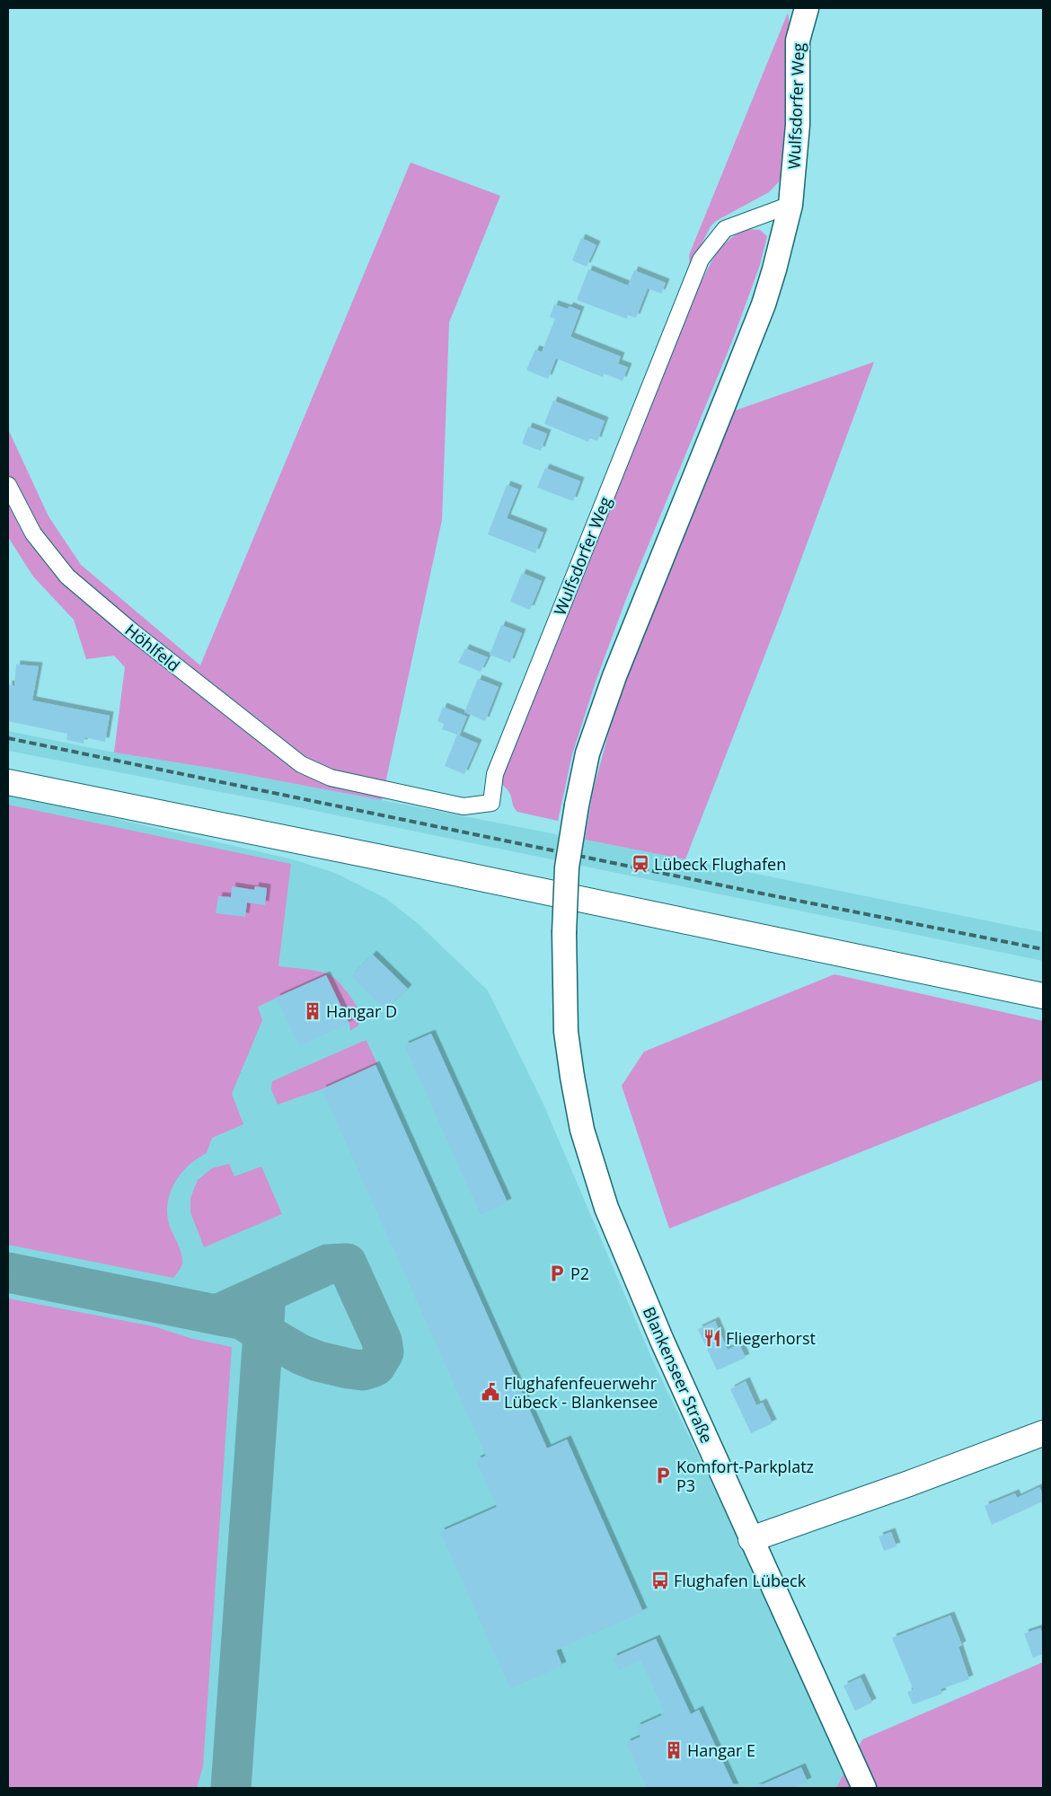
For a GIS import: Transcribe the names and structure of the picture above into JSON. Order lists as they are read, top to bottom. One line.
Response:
{"streets":{"street":["Wulfsdorfer Weg","Höhlfeld","Blankenseer Straße"]},"crossings":[["Wulfsdorfer Weg","Höhlfeld"],["Wulfsdorfer Weg","Blankenseer Straße"]],"places":{"station":["Lübeck Flughafen"],"building":["Hangar D","Hangar E"],"parking":["P2","Komfort-Parkplatz P3"],"restaurant":["Fliegerhorst"],"public building":["Flughafenfeuerwehr Lübeck - Blankensee"],"bus stop":["Flughafen Lübeck"]}}
